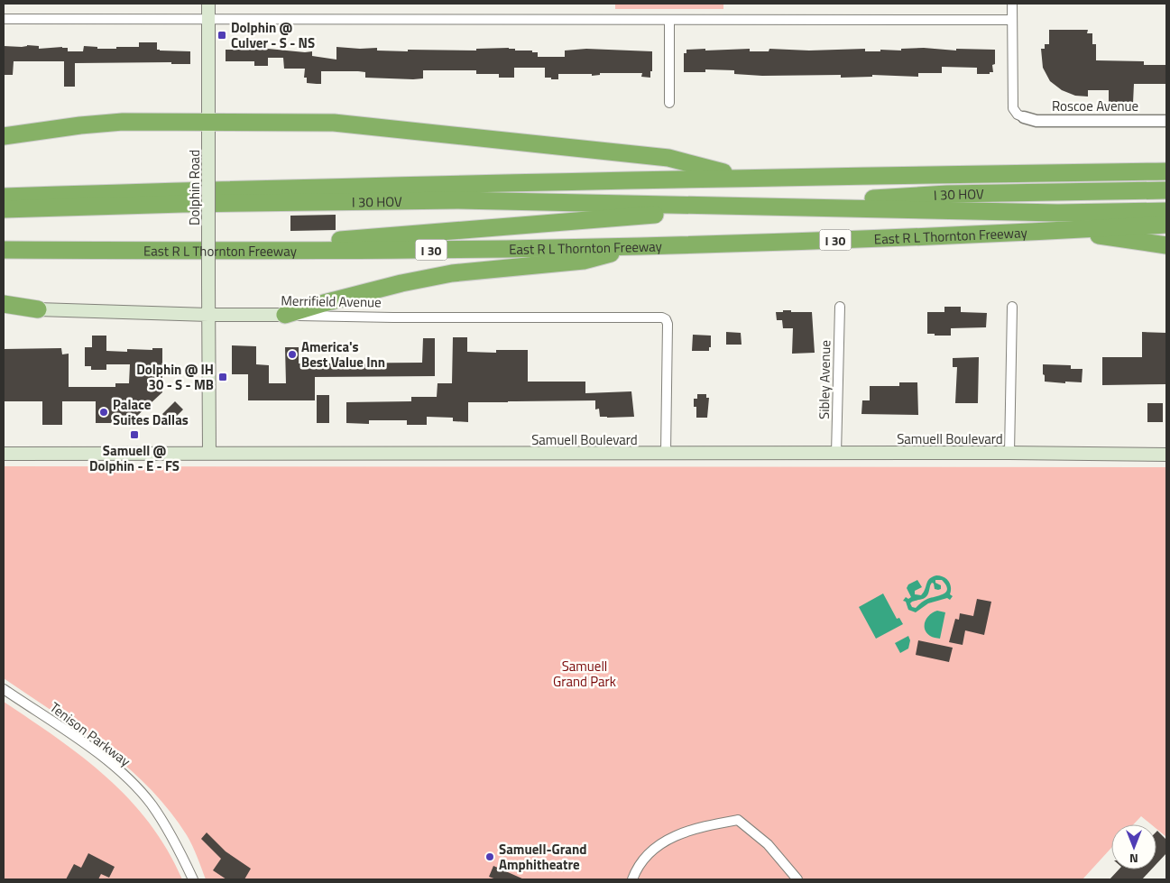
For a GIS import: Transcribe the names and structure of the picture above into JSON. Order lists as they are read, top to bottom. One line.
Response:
{"streets":{"highway":["I 30 HOV","East R L Thornton Freeway","I 30"],"main road":["Dolphin Road","Merrifield Avenue","Samuell Boulevard"],"street":["Roscoe Avenue","Sibley Avenue","Tenison Parkway"]},"crossings":[["Dolphin Road","Merrifield Avenue"],["Dolphin Road","Samuell Boulevard"],["Merrifield Avenue","Samuell Boulevard"],["Sibley Avenue","Samuell Boulevard"]],"parks":["Samuell Grand Park"],"places":{"transit":["Dolphin @ Culver - S - NS","Dolphin @ IH 30 - S - MB","Samuell @ Dolphin - E - FS"],"other":["America's Best Value Inn","Palace Suites Dallas","Samuell-Grand Amphitheatre"]},"north":"bottom"}
